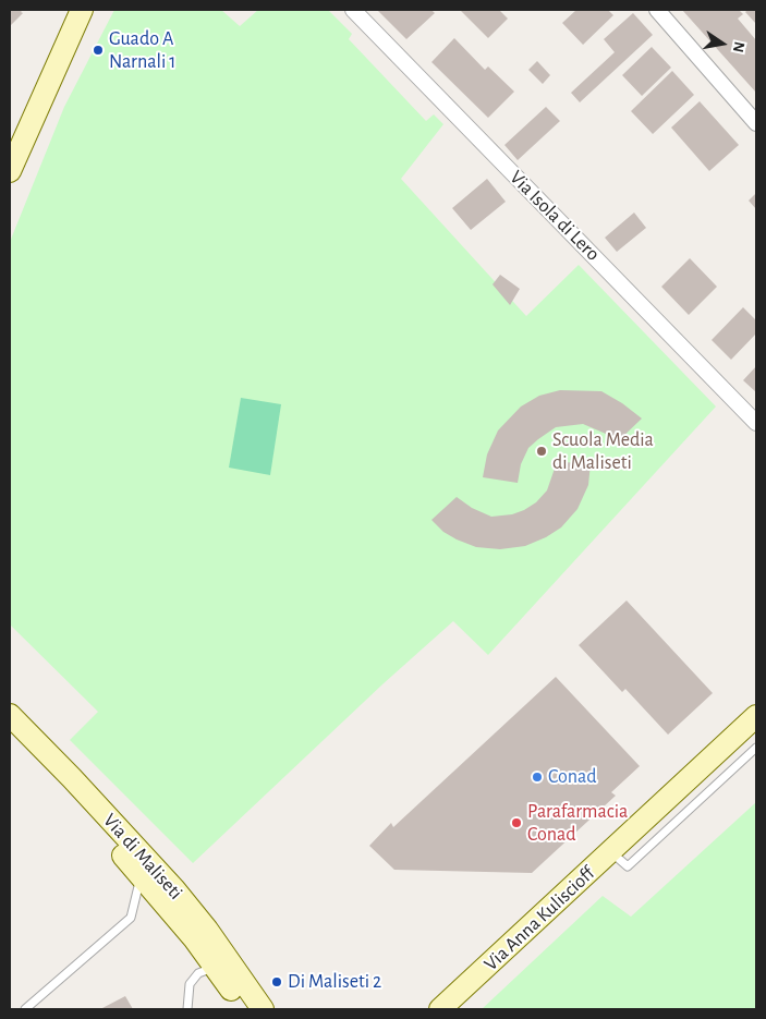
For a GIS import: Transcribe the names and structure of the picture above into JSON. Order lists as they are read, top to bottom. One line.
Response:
{"streets":{"street":["Via Isola di Lero","Via di Maliseti","Via Anna Kuliscioff"]},"places":["Guado A Narnali 1","Scuola Media di Maliseti","Conad","Parafarmacia Conad","Di Maliseti 2"],"north":"right"}
